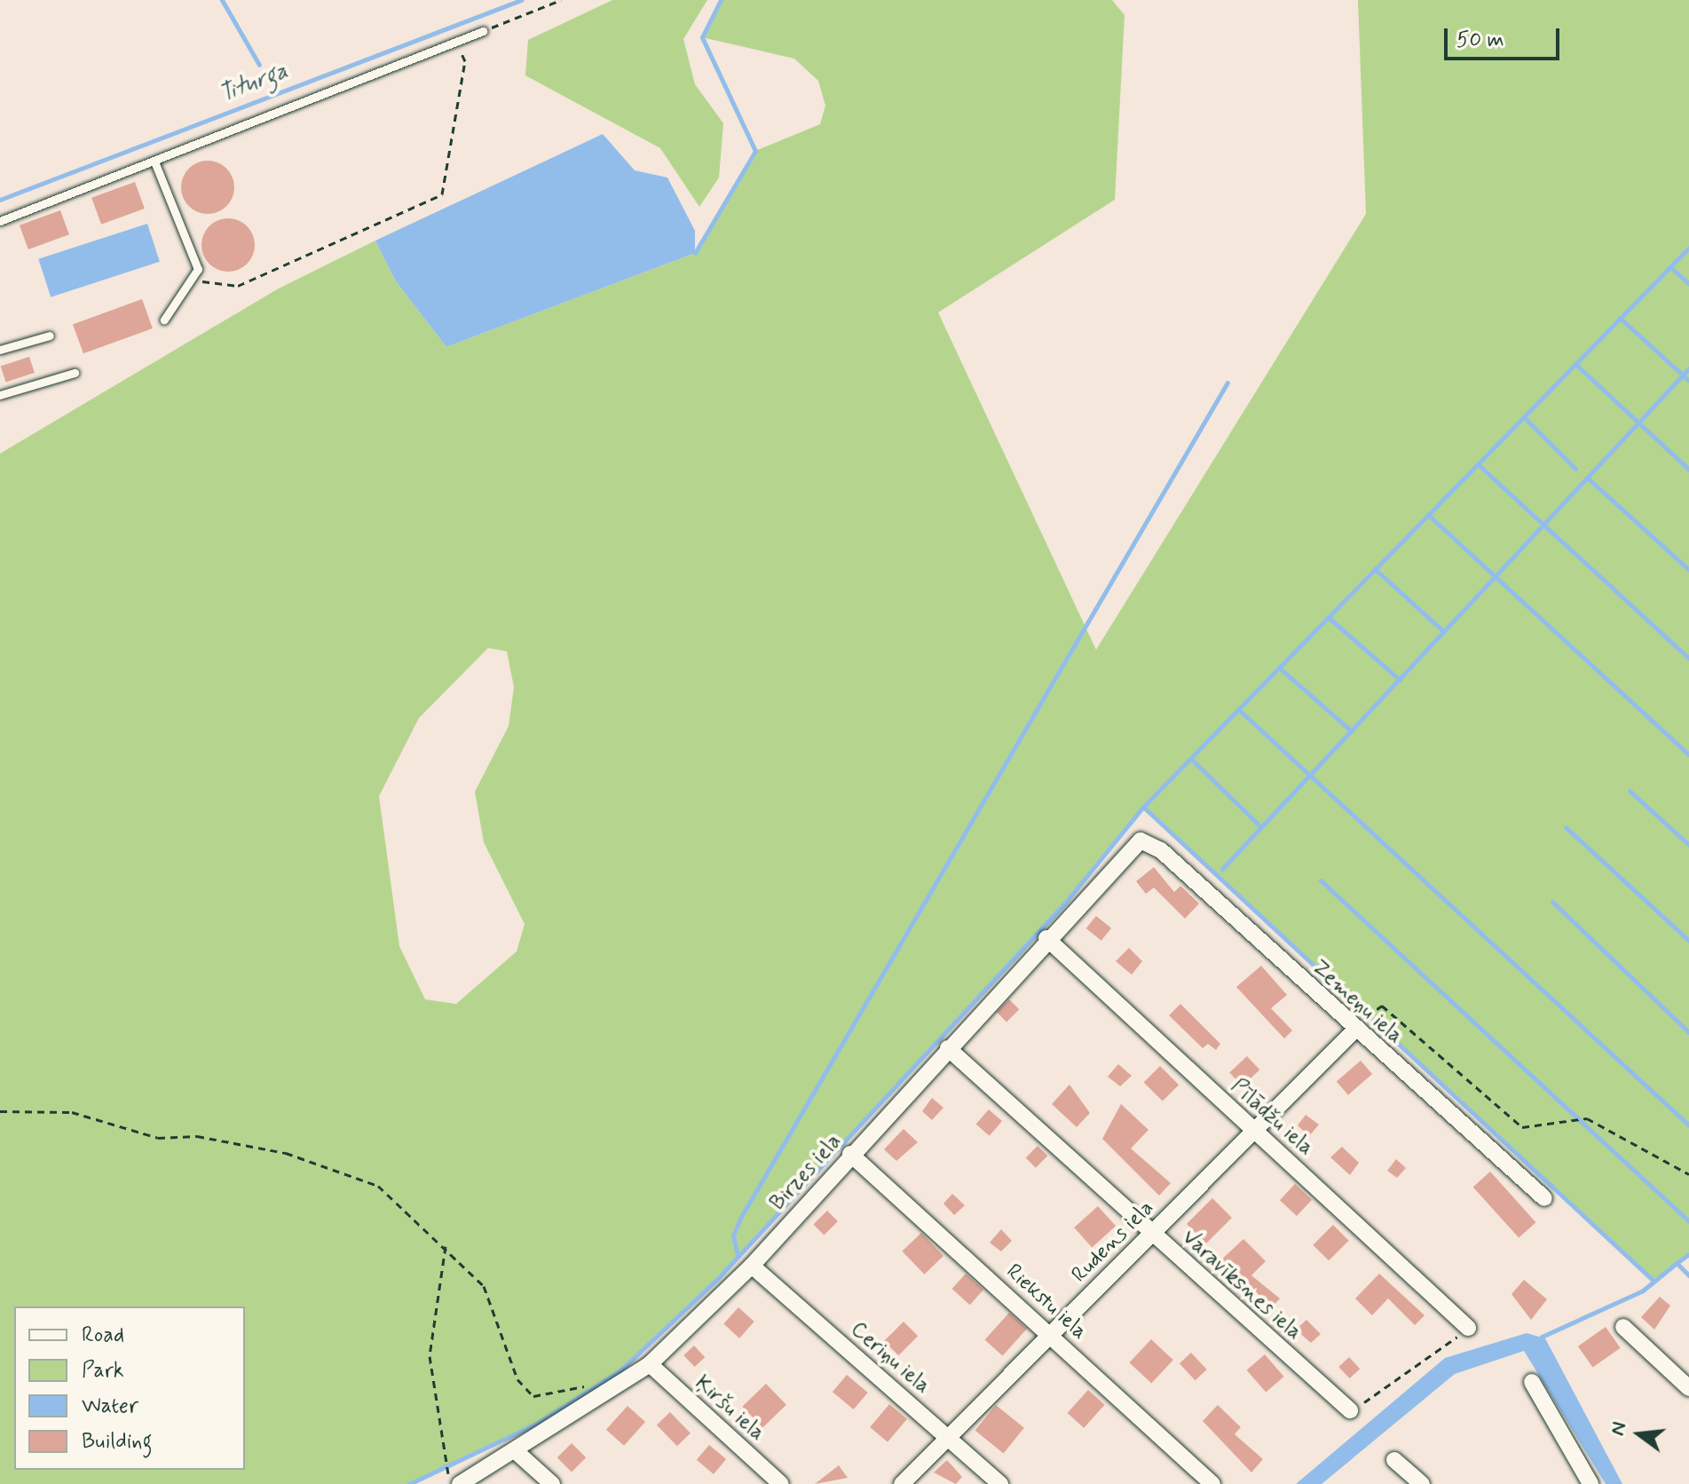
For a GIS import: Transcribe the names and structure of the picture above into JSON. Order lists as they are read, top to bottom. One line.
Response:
{"streets":{"street":["Zemeņu iela","Pīlādžu iela","Birzes iela","Rudens iela","Varavīksnes iela","Riekstu iela","Ceriņu iela","Ķiršu iela"]},"crossings":[["Zemeņu iela","Birzes iela"],["Zemeņu iela","Rudens iela"],["Pīlādžu iela","Birzes iela"],["Pīlādžu iela","Rudens iela"],["Birzes iela","Varavīksnes iela"],["Birzes iela","Riekstu iela"],["Birzes iela","Ceriņu iela"],["Birzes iela","Ķiršu iela"],["Rudens iela","Varavīksnes iela"],["Rudens iela","Riekstu iela"],["Rudens iela","Ceriņu iela"]],"water":["Titurga"],"legend":["Road","Park","Water","Building"],"scale_bar":"50 m","north":"left"}
